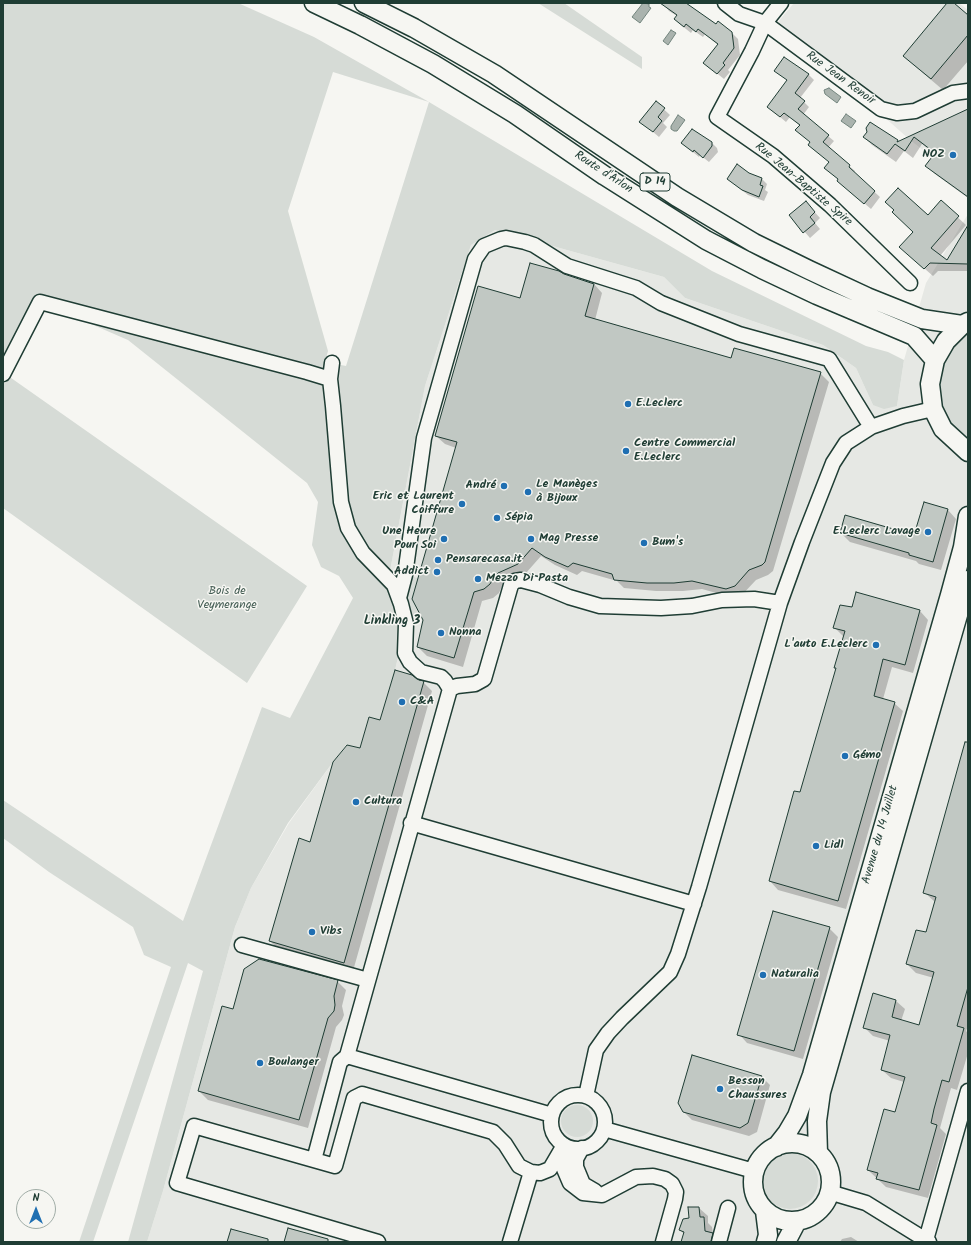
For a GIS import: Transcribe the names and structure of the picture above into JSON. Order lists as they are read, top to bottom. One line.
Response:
{"streets":{"main road":["Route d'Arlon","D 14","Avenue du 14 Juillet"],"street":["Rue Jean Renoir","Rue Jean-Baptiste Spire"]},"crossings":[["Rue Jean Renoir","Rue Jean-Baptiste Spire"]],"districts":["Linkling 3"],"parks":["Bois de Veymerange"],"places":["NOZ","E.Leclerc","Centre Commercial E.Leclerc","André","Le Manèges à Bijoux","Eric et Laurent Coiffure","Sépia","E.Leclerc Lavage","Une Heure Pour Soi","Mag Presse","Bum's","Pensarecasa.it","Addict","Mezzo Di Pasta","Nonna","L'auto E.Leclerc","C&A","Gémo","Cultura","Lidl","Vibs","Naturalia","Boulanger","Besson Chaussures"],"north":"top"}
